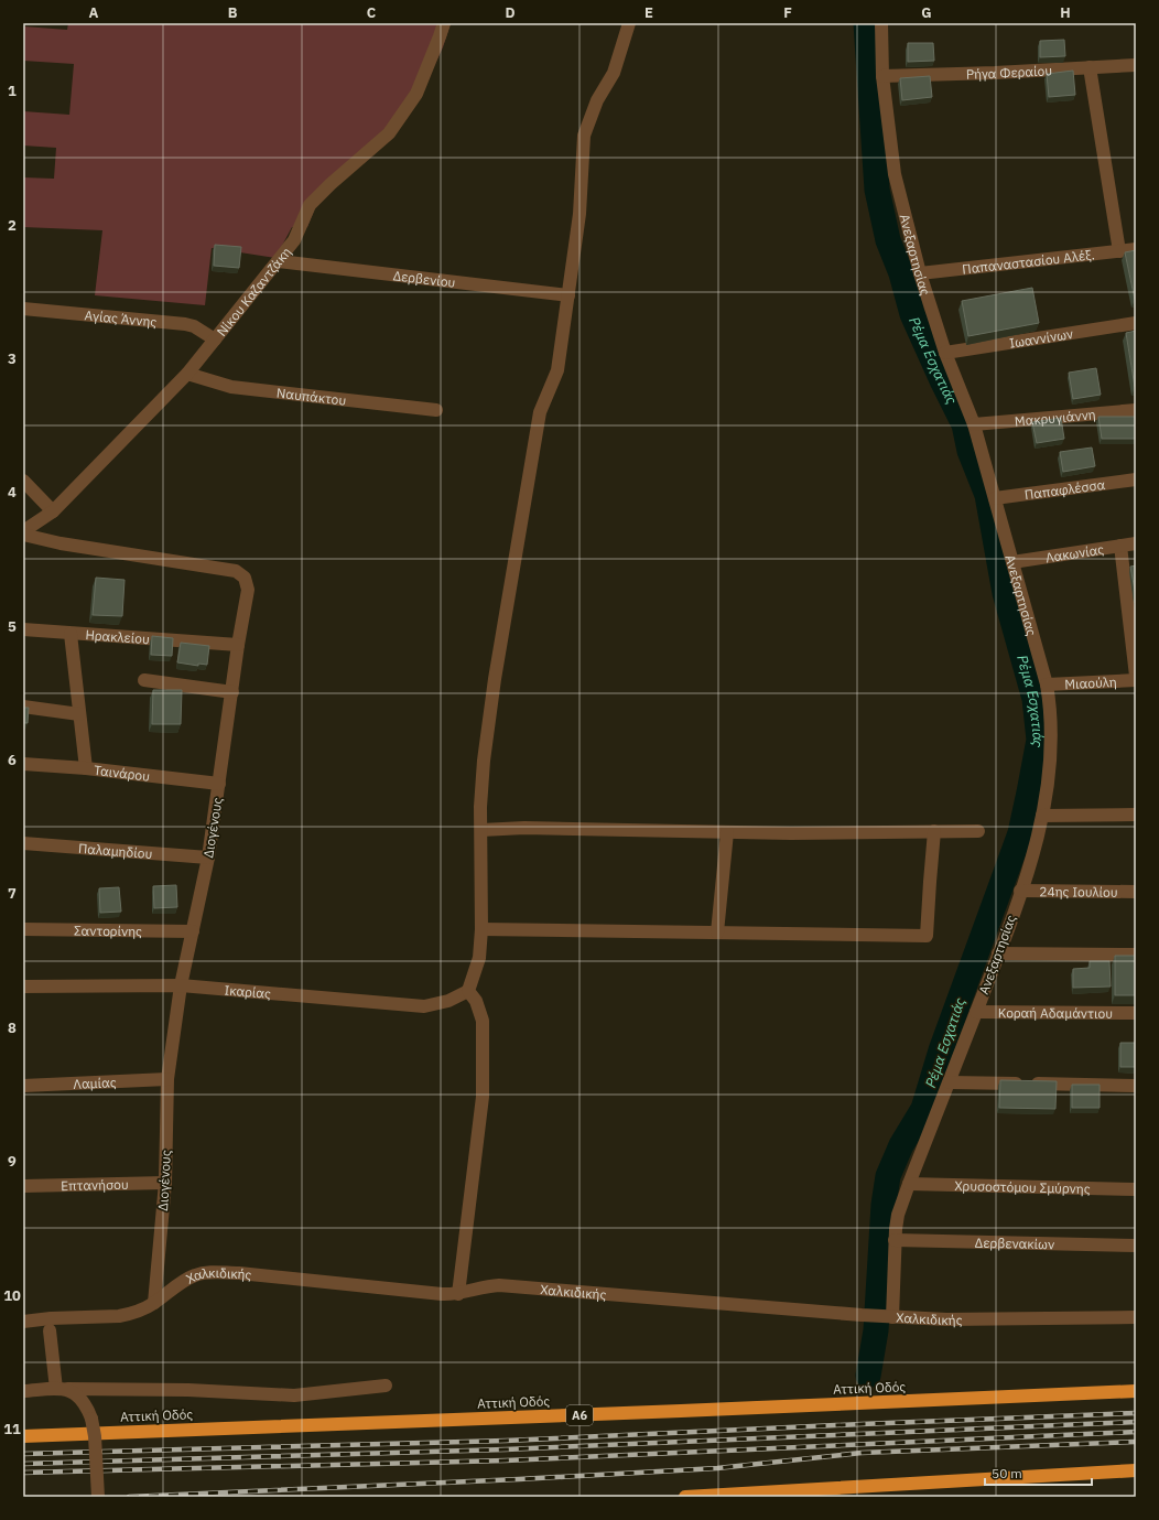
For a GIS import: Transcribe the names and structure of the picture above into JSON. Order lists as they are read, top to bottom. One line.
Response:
{"streets":{"highway":["Αττική Οδός","Α6"],"street":["Ρήγα Φεραίου","Ανεξαρτησίας","Παπαναστασίου Αλέξ.","Δερβενίου","Νίκου Καζαντζάκη","Αγίας Άννης","Ιωαννίνων","Ναυπάκτου","Μακρυγιάννη","Παπαφλέσσα","Λακωνίας","Ηρακλείου","Μιαούλη","Ταινάρου","Διογένους","Παλαμηδίου","24ης Ιουλίου","Σαντορίνης","Ικαρίας","Κοραή Αδαμάντιου","Λαμίας","Επτανήσου","Χρυσοστόμου Σμύρνης","Δερβενακίων","Χαλκιδικής"]},"crossings":[["Ρήγα Φεραίου","Ανεξαρτησίας"],["Ανεξαρτησίας","Παπαναστασίου Αλέξ."],["Ανεξαρτησίας","Ιωαννίνων"],["Ανεξαρτησίας","Μακρυγιάννη"],["Ανεξαρτησίας","Παπαφλέσσα"],["Ανεξαρτησίας","Λακωνίας"],["Ανεξαρτησίας","Μιαούλη"],["Ανεξαρτησίας","24ης Ιουλίου"],["Ανεξαρτησίας","Κοραή Αδαμάντιου"],["Ανεξαρτησίας","Χρυσοστόμου Σμύρνης"],["Ανεξαρτησίας","Δερβενακίων"],["Ανεξαρτησίας","Χαλκιδικής"],["Δερβενίου","Νίκου Καζαντζάκη"],["Νίκου Καζαντζάκη","Αγίας Άννης"],["Νίκου Καζαντζάκη","Ναυπάκτου"],["Νίκου Καζαντζάκη","Διογένους"],["Ηρακλείου","Διογένους"],["Ταινάρου","Διογένους"],["Διογένους","Παλαμηδίου"],["Διογένους","Σαντορίνης"],["Διογένους","Ικαρίας"],["Διογένους","Λαμίας"],["Διογένους","Επτανήσου"],["Διογένους","Χαλκιδικής"]],"water":["Ρέμα Εσχατιάς"],"scale_bar":"50 m","grid":{"columns":["A","B","C","D","E","F","G","H"],"rows":["1","2","3","4","5","6","7","8","9","10","11"]}}
